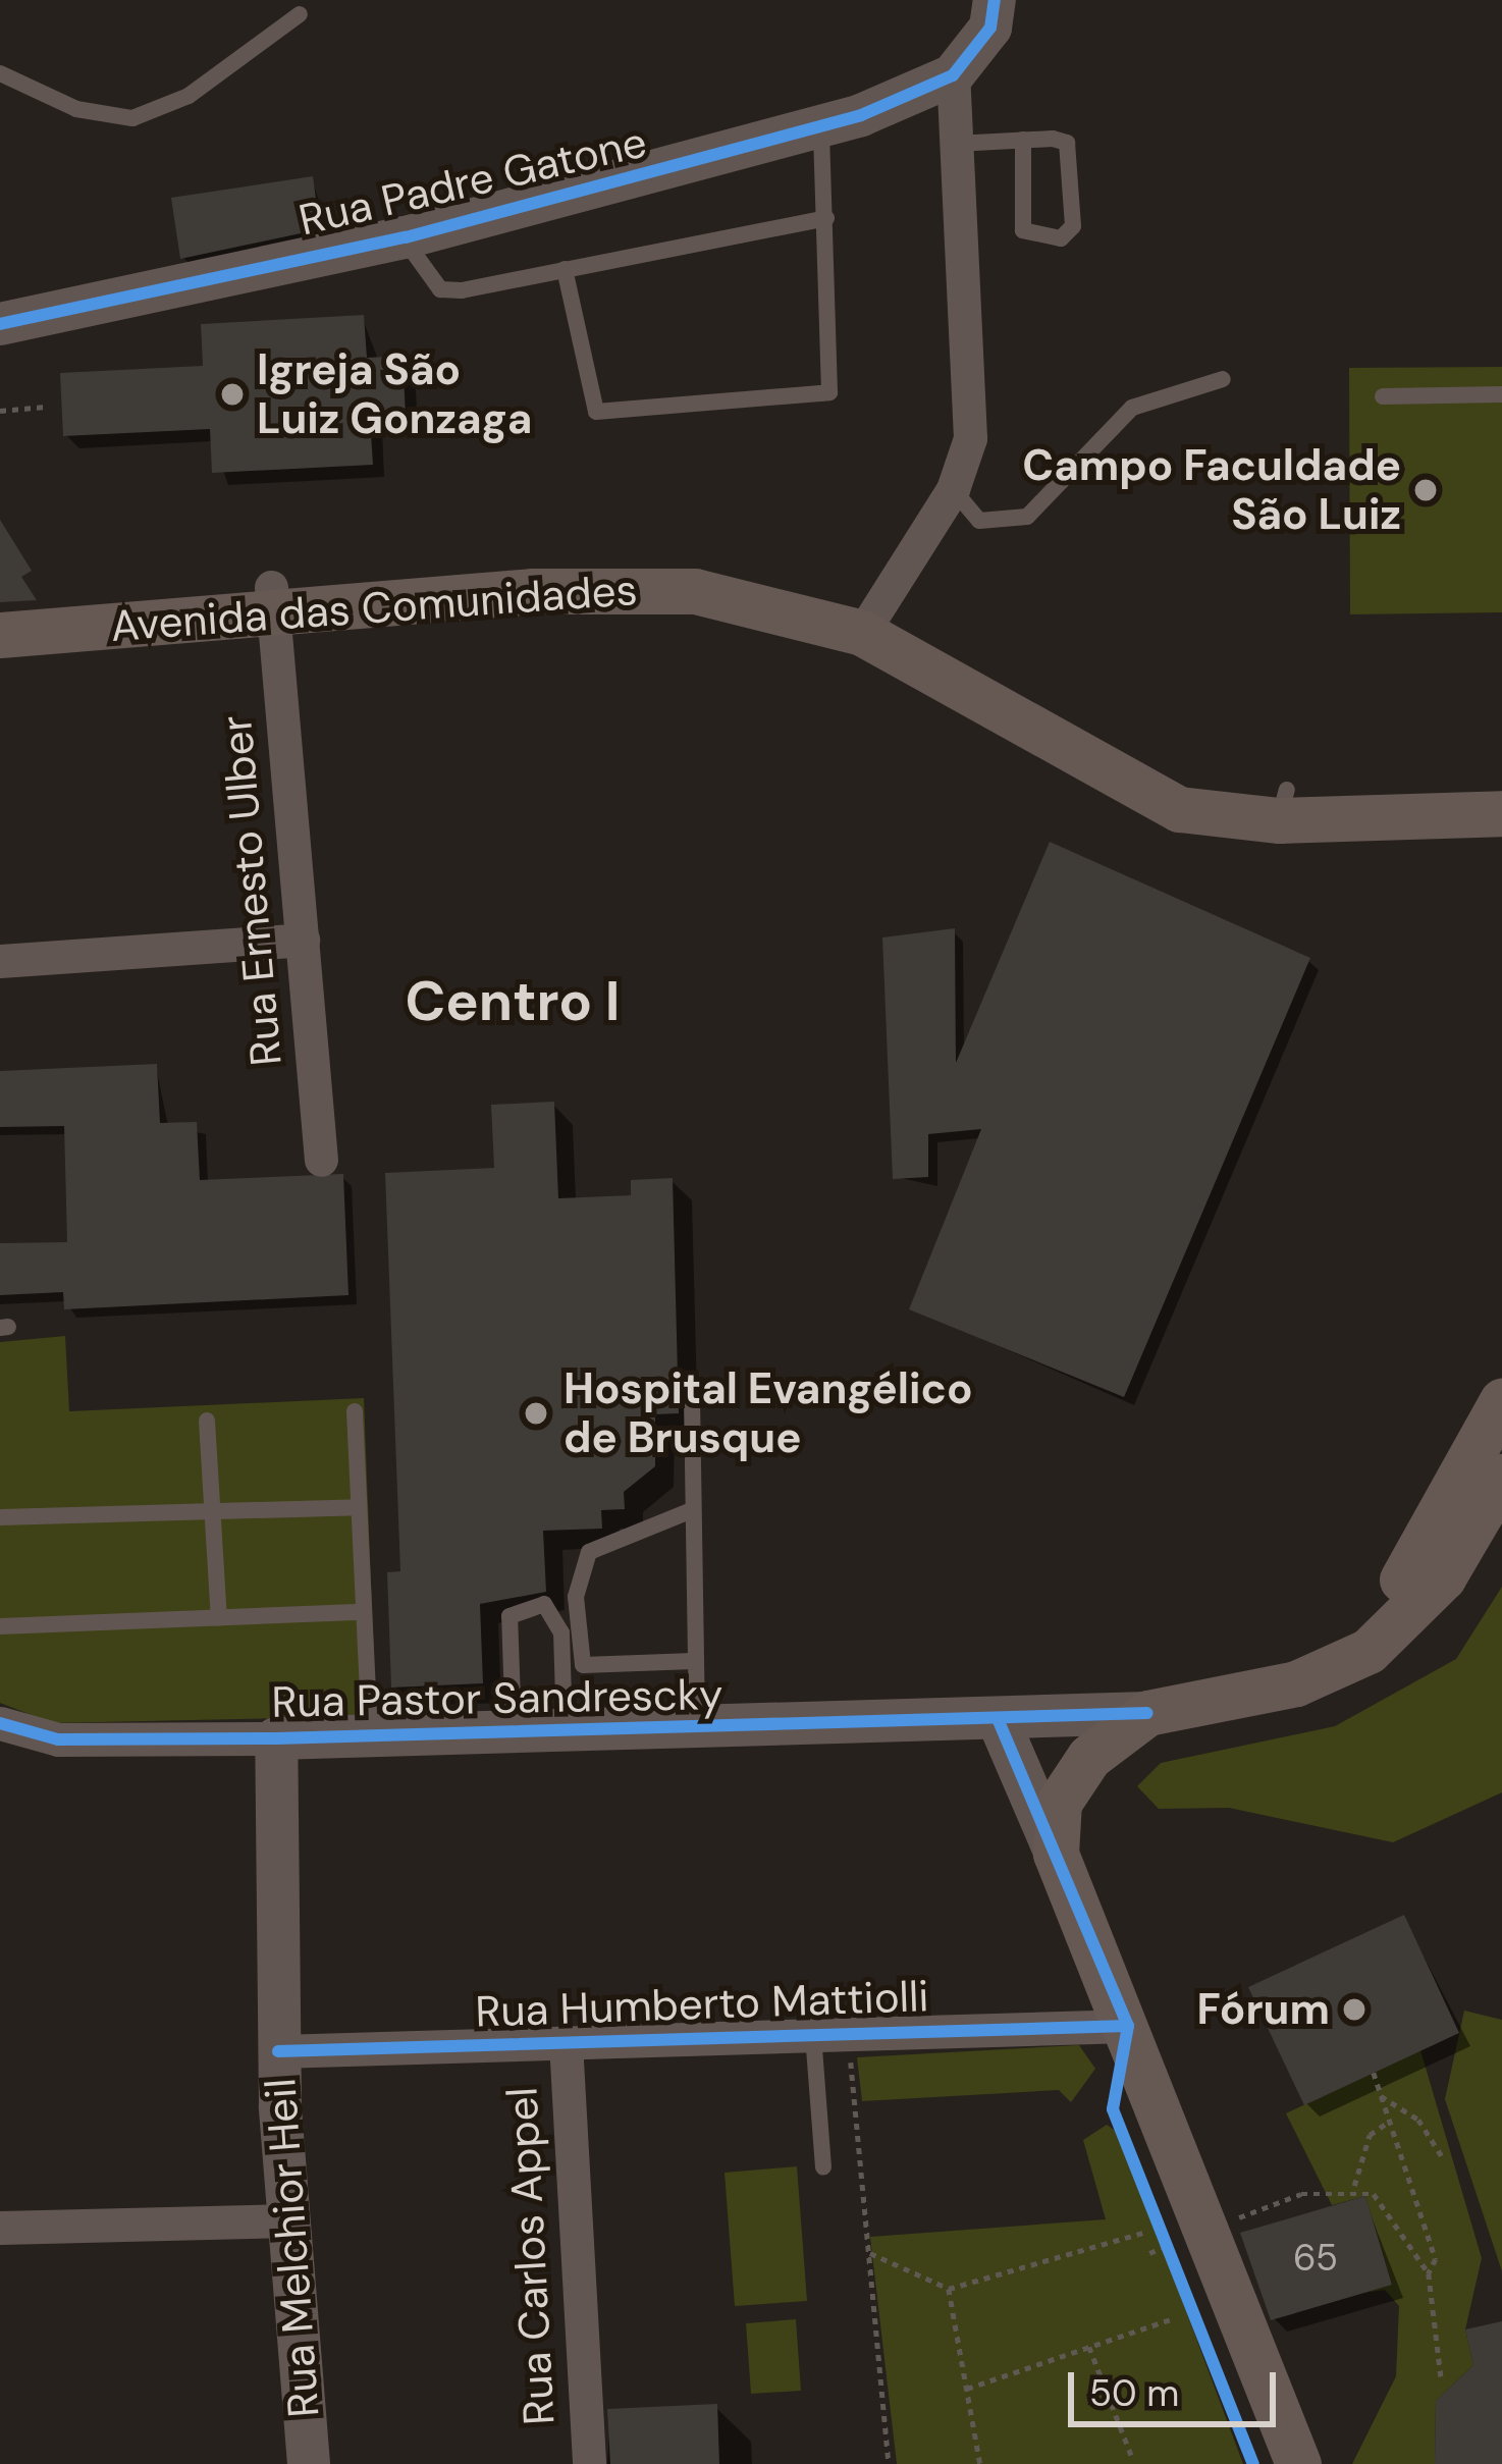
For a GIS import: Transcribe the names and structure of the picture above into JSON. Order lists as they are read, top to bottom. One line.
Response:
{"streets":{"main road":["Avenida das Comunidades"],"street":["Rua Padre Gatone","Rua Ernesto Ulber","Rua Pastor Sandrescky","Rua Humberto Mattiolli","Rua Melchior Heil","Rua Carlos Appel"]},"crossings":[["Avenida das Comunidades","Rua Ernesto Ulber"],["Rua Pastor Sandrescky","Rua Melchior Heil"],["Rua Humberto Mattiolli","Rua Melchior Heil"],["Rua Humberto Mattiolli","Rua Carlos Appel"]],"districts":["Centro I"],"places":["Igreja São Luiz Gonzaga","Campo Faculdade São Luiz","Hospital Evangélico de Brusque","Fórum"],"house_numbers":["65"],"scale_bar":"50 m"}
